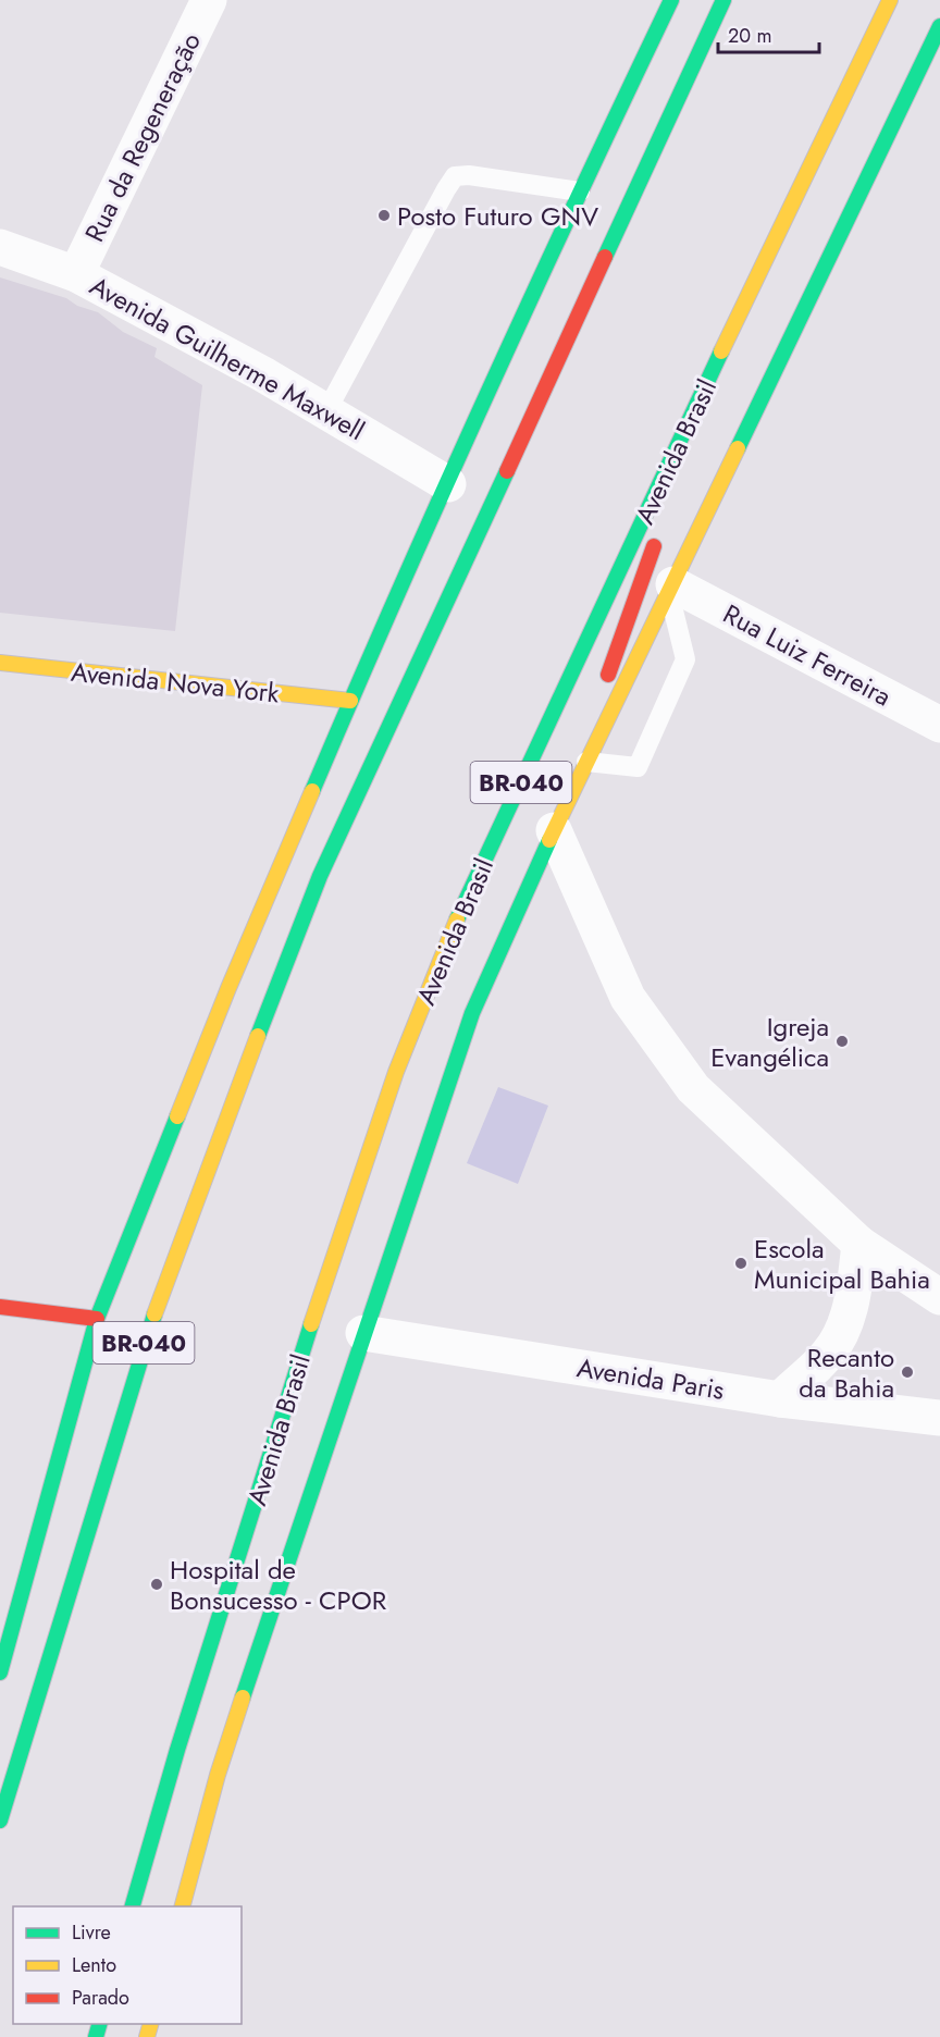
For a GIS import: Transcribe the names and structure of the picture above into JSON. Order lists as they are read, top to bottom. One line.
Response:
{"streets":{"main road":["Avenida Brasil","Avenida Nova York","BR-040"],"street":["Rua da Regeneração","Avenida Guilherme Maxwell","Rua Luiz Ferreira","Avenida Paris"]},"crossings":[["Rua da Regeneração","Avenida Guilherme Maxwell"],["Avenida Brasil","Rua Luiz Ferreira"],["Avenida Brasil","Avenida Paris"]],"places":["Posto Futuro GNV","Igreja Evangélica","Escola Municipal Bahia","Recanto da Bahia","Hospital de Bonsucesso - CPOR"],"legend":["Livre","Lento","Parado"],"scale_bar":"20 m"}
